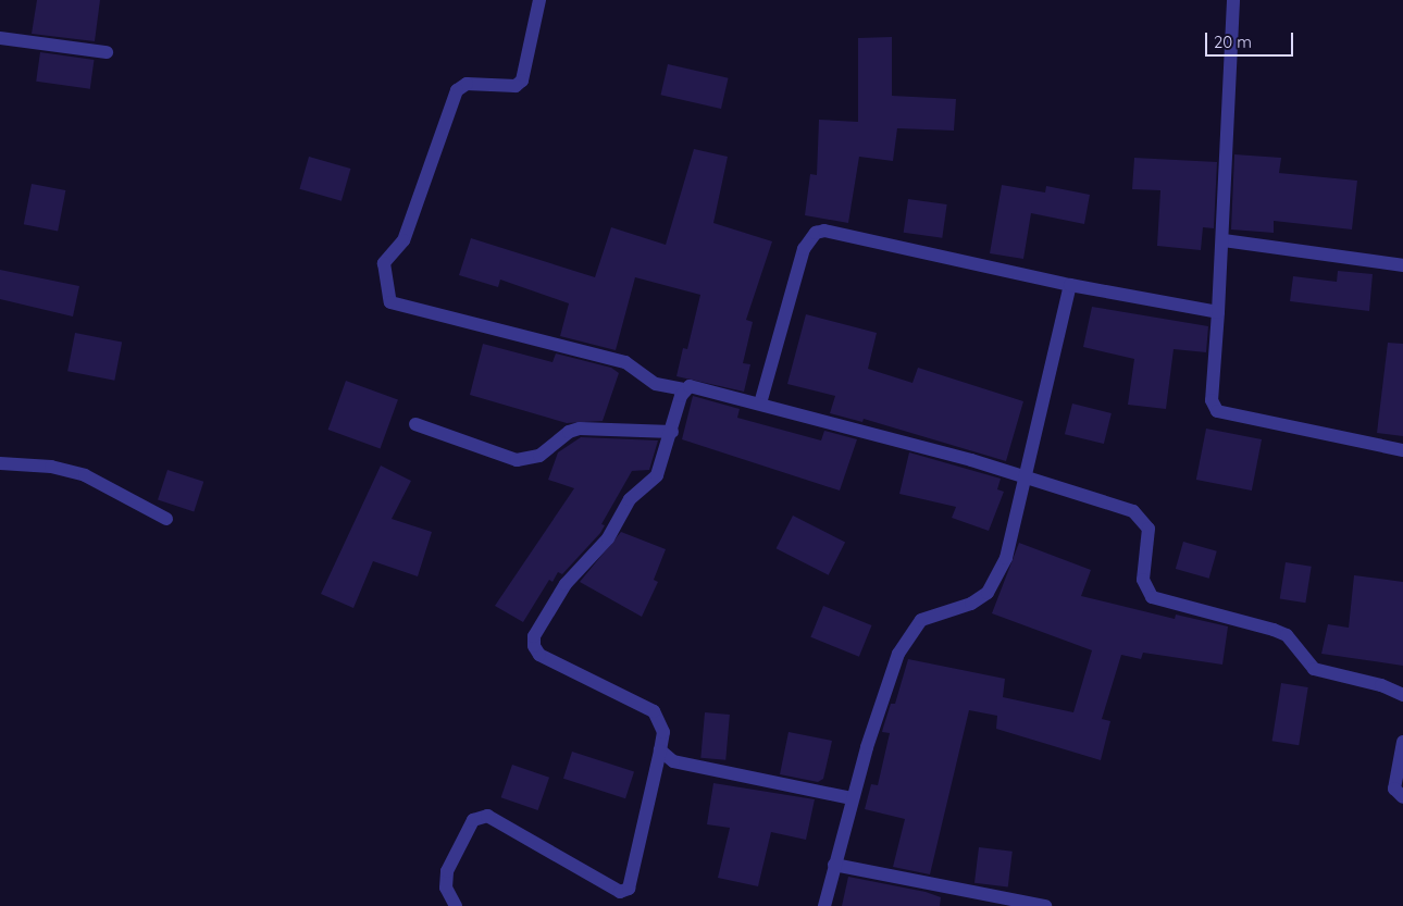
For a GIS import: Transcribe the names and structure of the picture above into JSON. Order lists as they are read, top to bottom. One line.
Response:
{"scale_bar":"20 m"}
